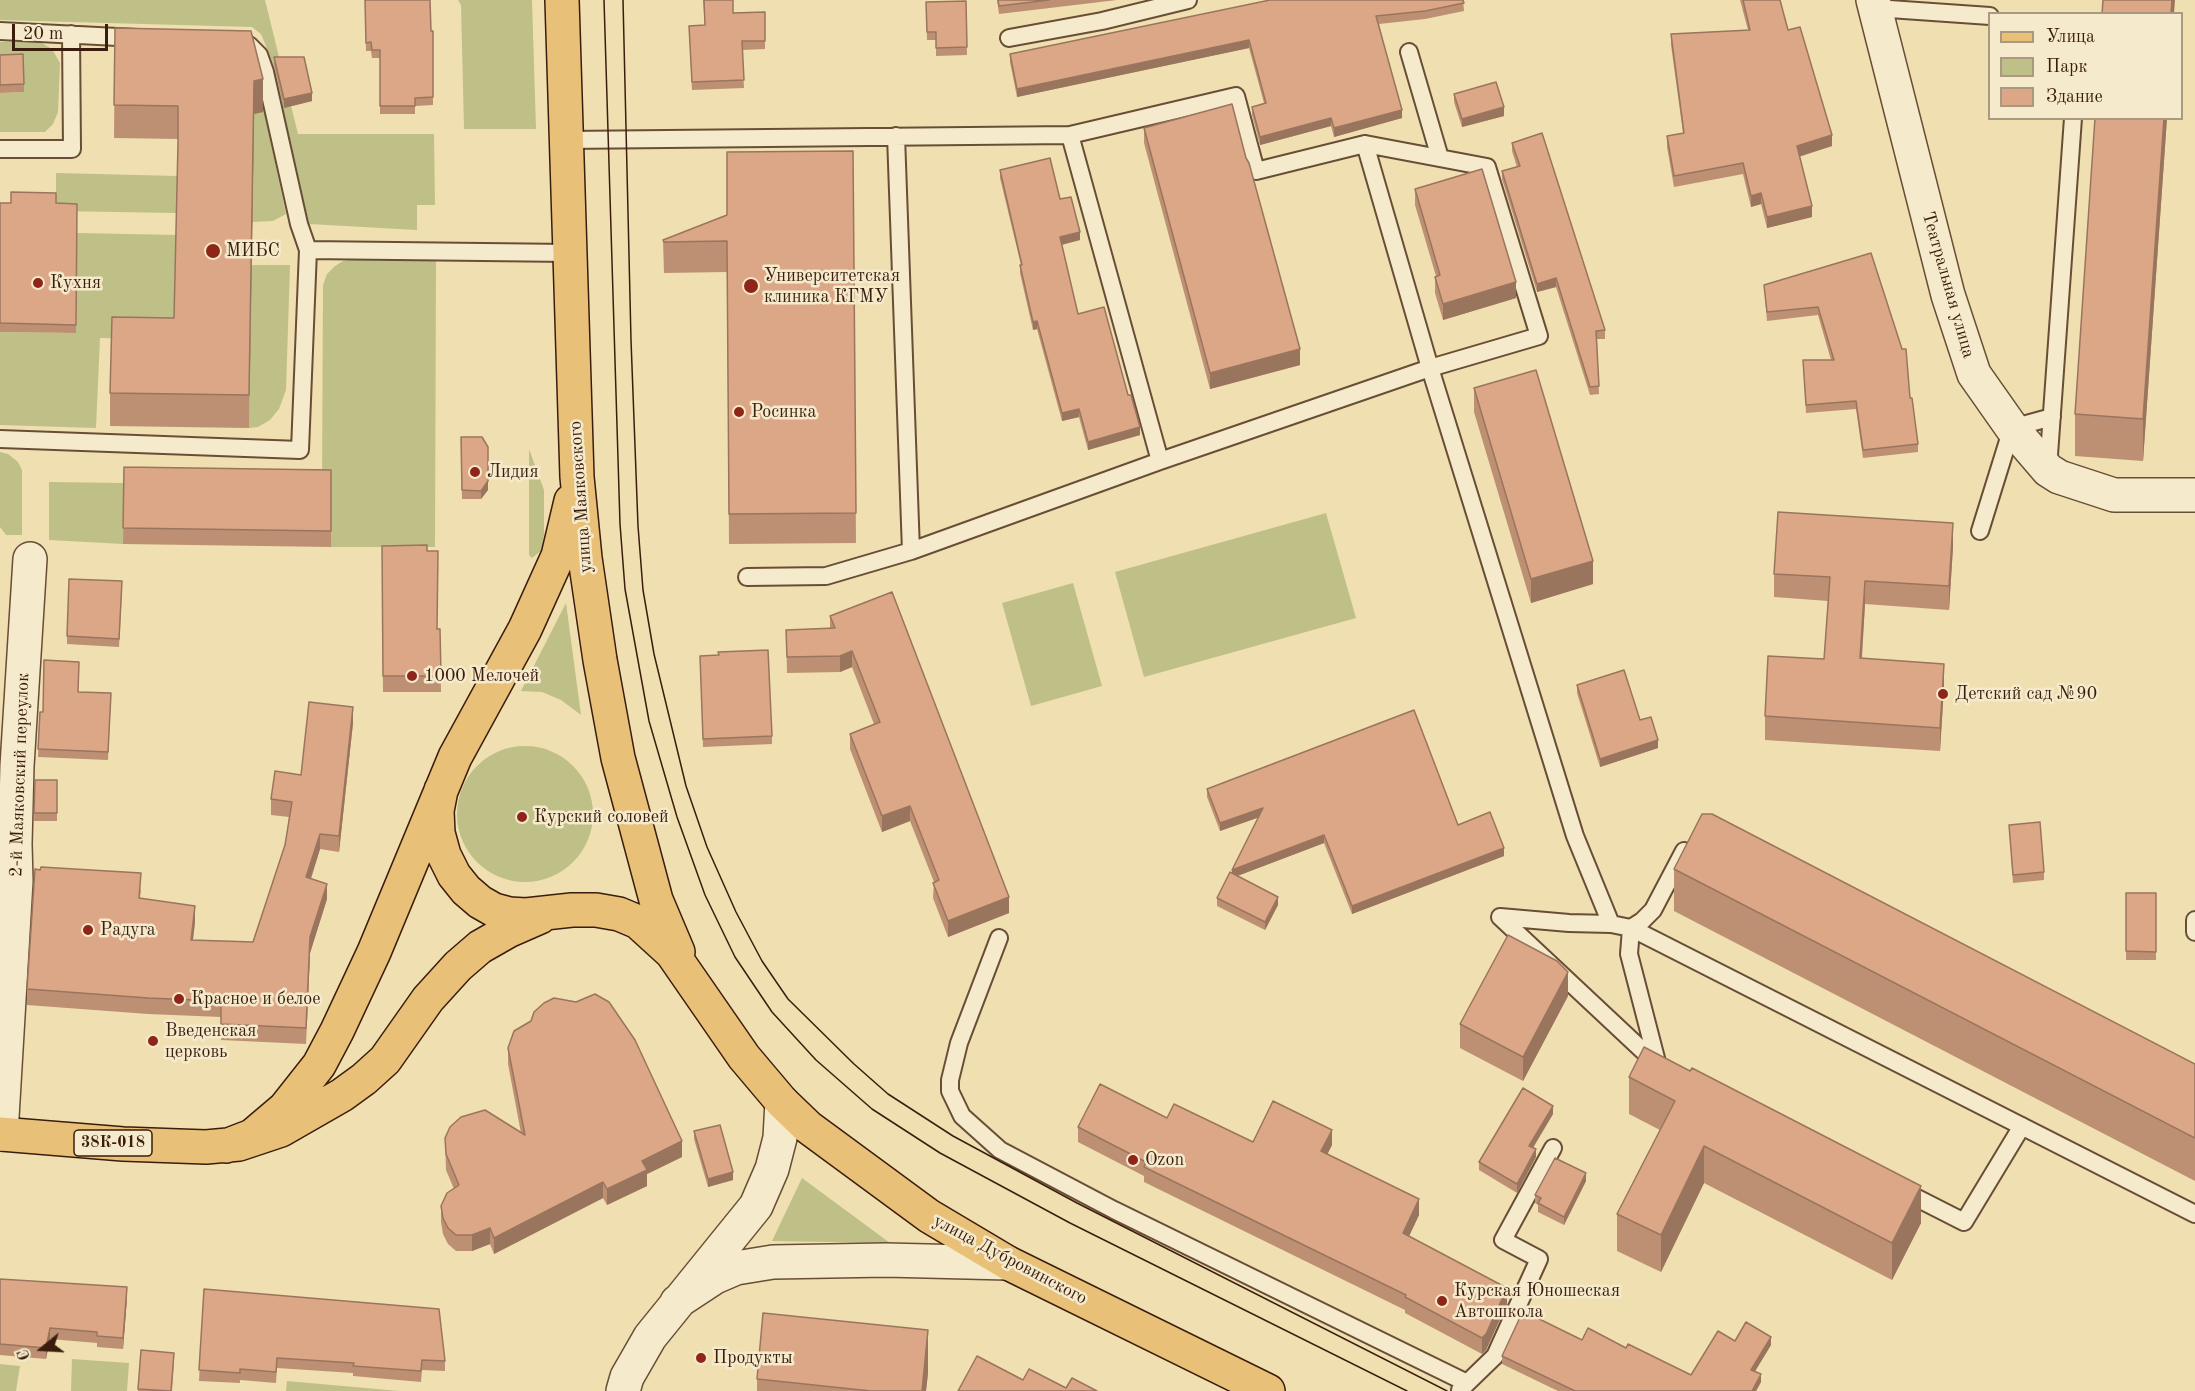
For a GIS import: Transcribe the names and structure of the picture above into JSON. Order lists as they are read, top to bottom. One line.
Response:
{"streets":{"main road":["улица Маяковского","38К-018","улица Дубровинского"],"street":["Театральная улица","2-й Маяковский переулок"]},"crossings":[["улица Маяковского","улица Дубровинского"],["2-й Маяковский переулок","38К-018"]],"places":["МИБС","Кухня","Университетская клиника КГМУ","Росинка","Лидия","1000 Мелочей","Детский сад №90","Курский соловей","Радуга","Красное и белое","Введенская церковь","Ozon","Курская Юношеская Автошкола","Продукты"],"legend":["Улица","Парк","Здание"],"scale_bar":"20 m","north":"left"}
